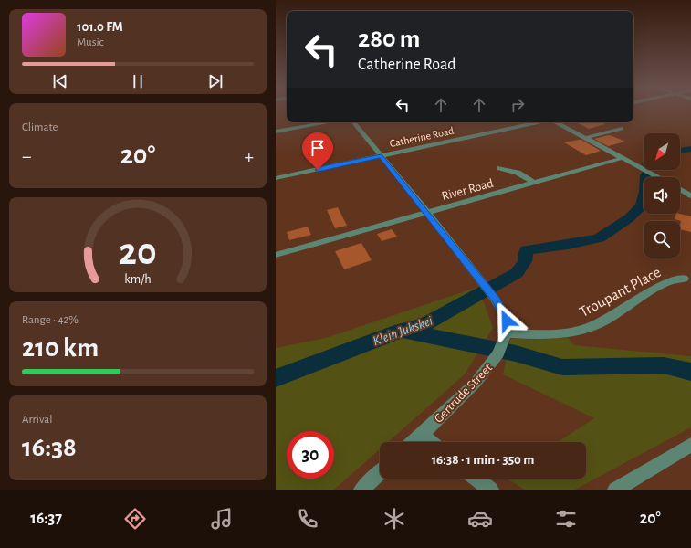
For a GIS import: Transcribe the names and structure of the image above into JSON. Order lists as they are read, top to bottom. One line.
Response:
{"streets":{"street":["Catherine Road","River Road","Troupant Place","Gertrude Street"]},"crossings":[["Troupant Place","Gertrude Street"]],"water":["Klein Jukskei"],"north":"bottom left","page":{"turn":["280 m","Catherine Road"],"song":["101.0 FM","Music"],"tile":["Climate",["Range · 42%","210 km"],["Arrival","16:38"]],"heat":["−","20°","+"],"limit":"30","trip":"16:38 · 1 min · 350 m","tabs":["16:37","20°"],"gauge":["20","km/h"]}}
